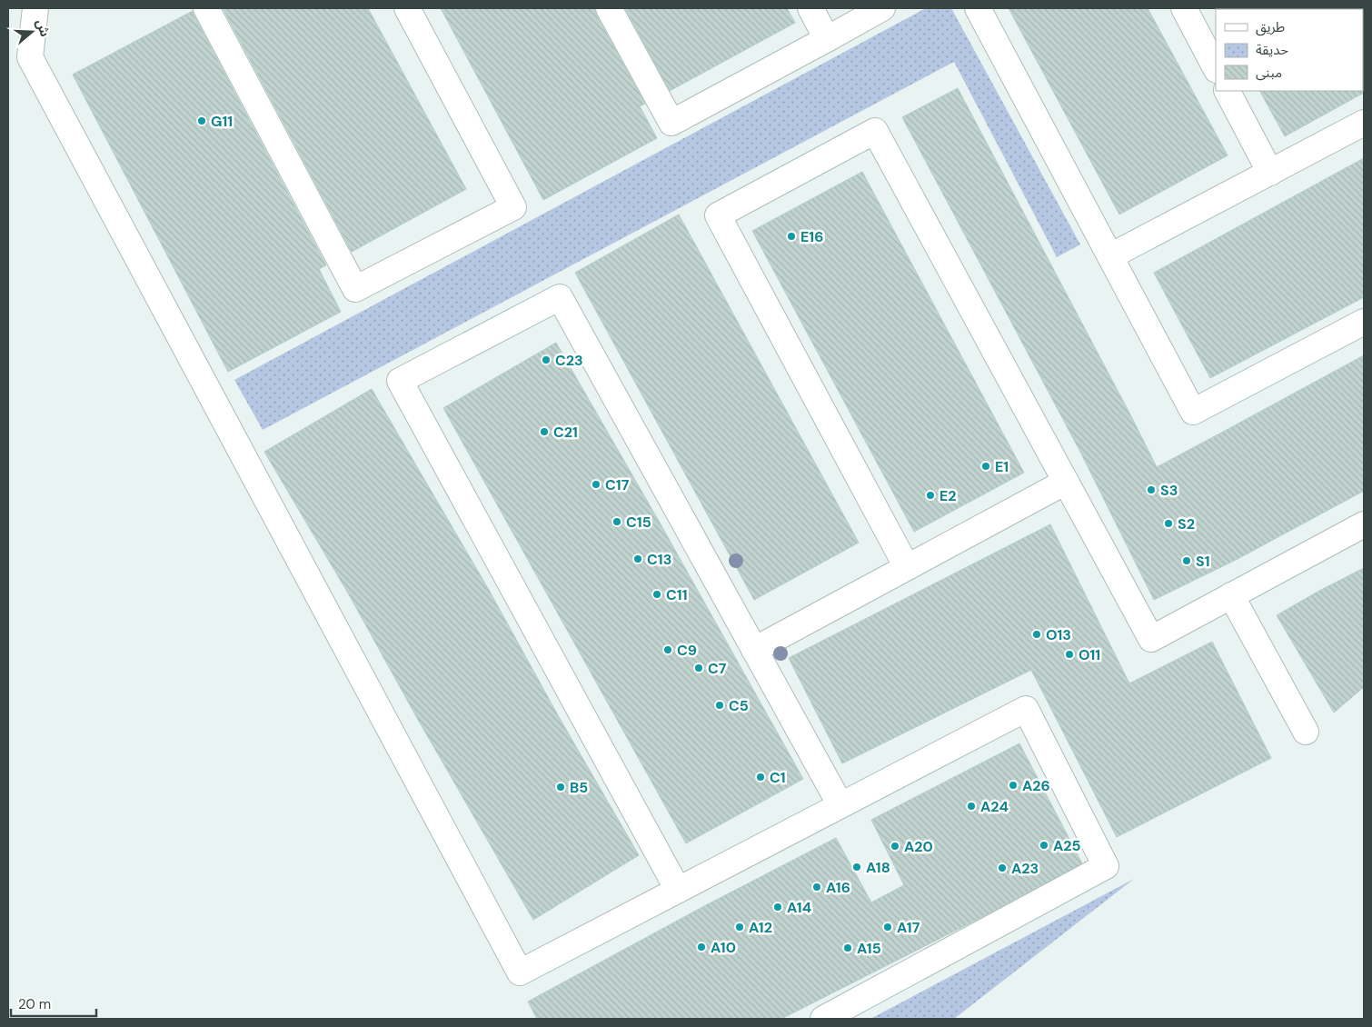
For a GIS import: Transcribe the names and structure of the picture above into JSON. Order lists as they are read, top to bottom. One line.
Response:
{"places":["G11","E16","C23","C21","E1","C17","S3","E2","C15","S2","C13","S1","C11","O13","C9","O11","C7","C5","C1","A26","B5","A24","A25","A20","A18","A23","A16","A14","A12","A17","A10","A15"],"legend":["طريق","حديقة","مبنى"],"scale_bar":"20 m","north":"right"}
